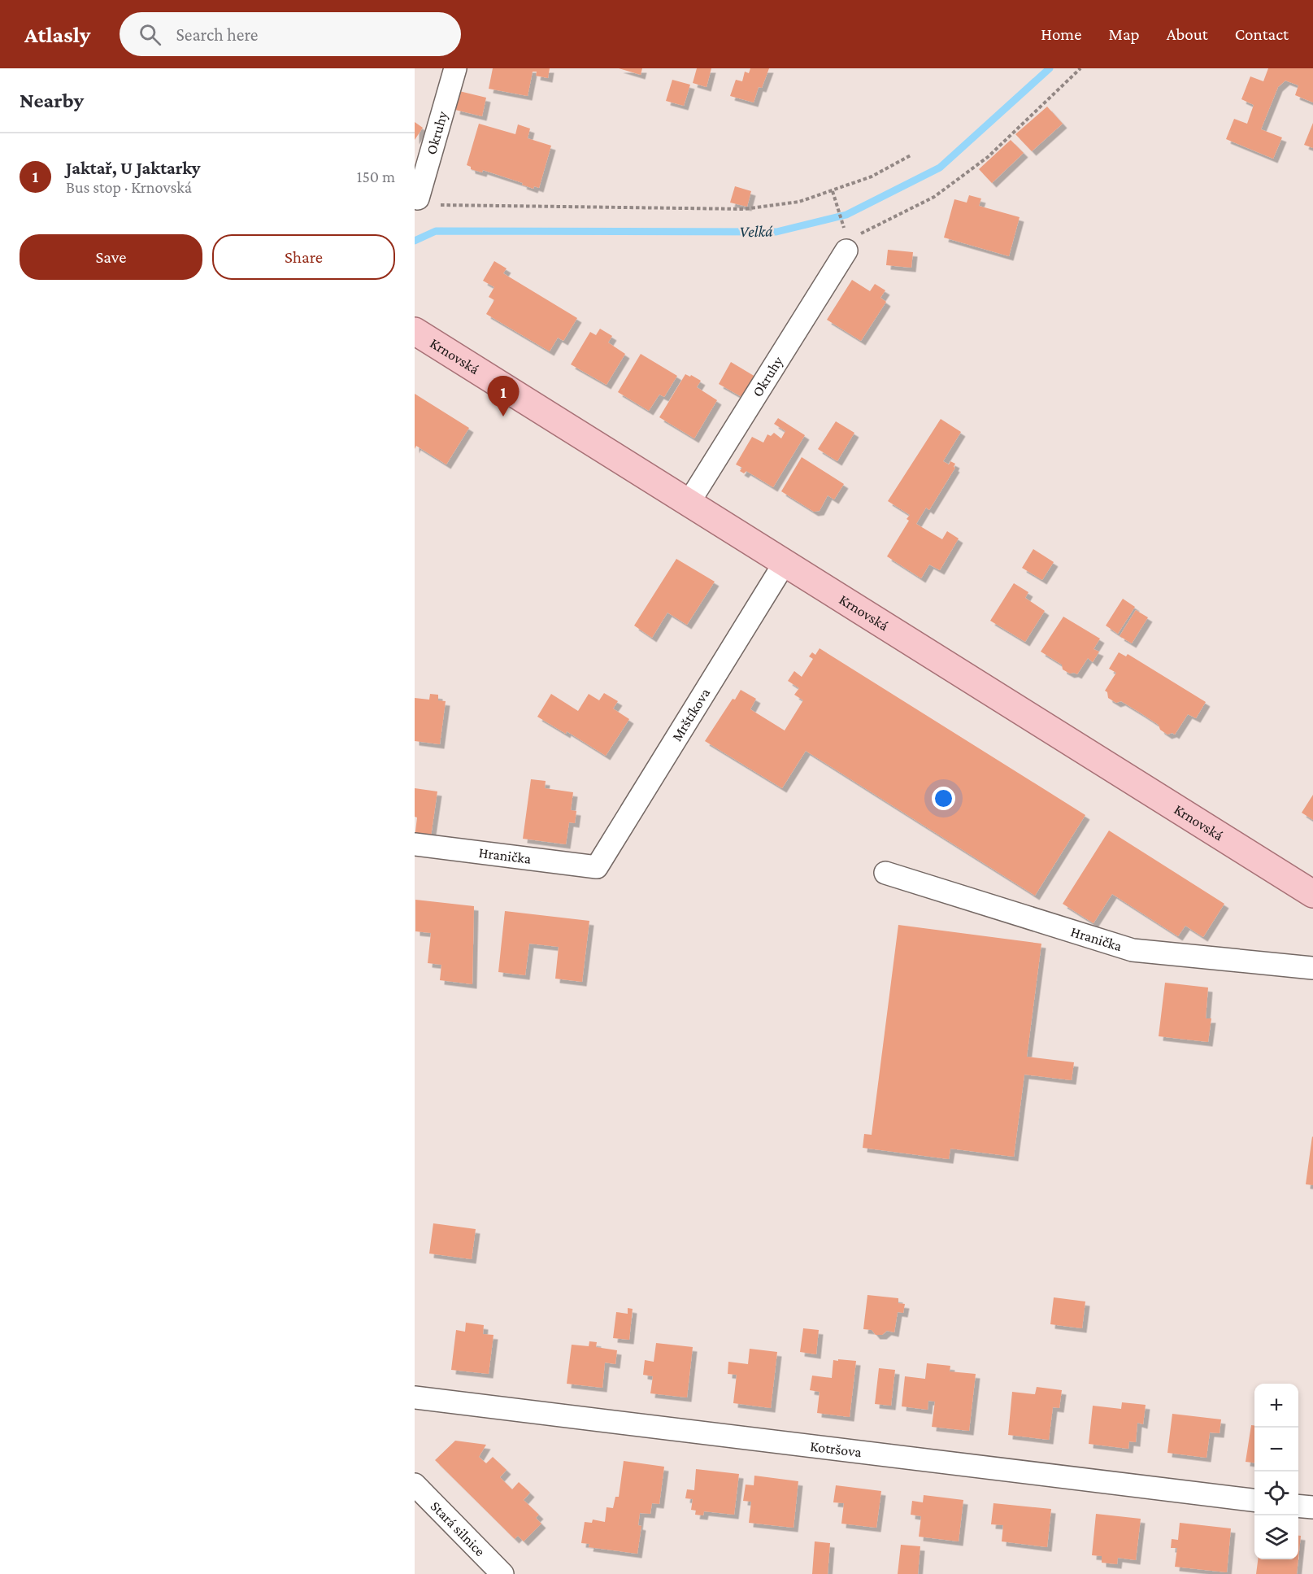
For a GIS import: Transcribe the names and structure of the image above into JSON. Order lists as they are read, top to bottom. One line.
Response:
{"streets":{"main road":["Krnovská"],"street":["Okruhy","Mrštíkova","Hranička","Kotršova","Stará silnice"]},"crossings":[["Okruhy","Krnovská"],["Krnovská","Mrštíkova"],["Mrštíkova","Hranička"]],"water":["Velká"],"page":{"header":"Atlasly","search":"Search here","nav":["Home","Map","About","Contact"],"heading":"Nearby","list":[{"mark":"1","name":"Jaktař, U Jaktarky","note":"Bus stop · Krnovská","value":"150 m"}],"buttons":["Save","Share"],"pins":"1","map_buttons":["+","−"]}}
